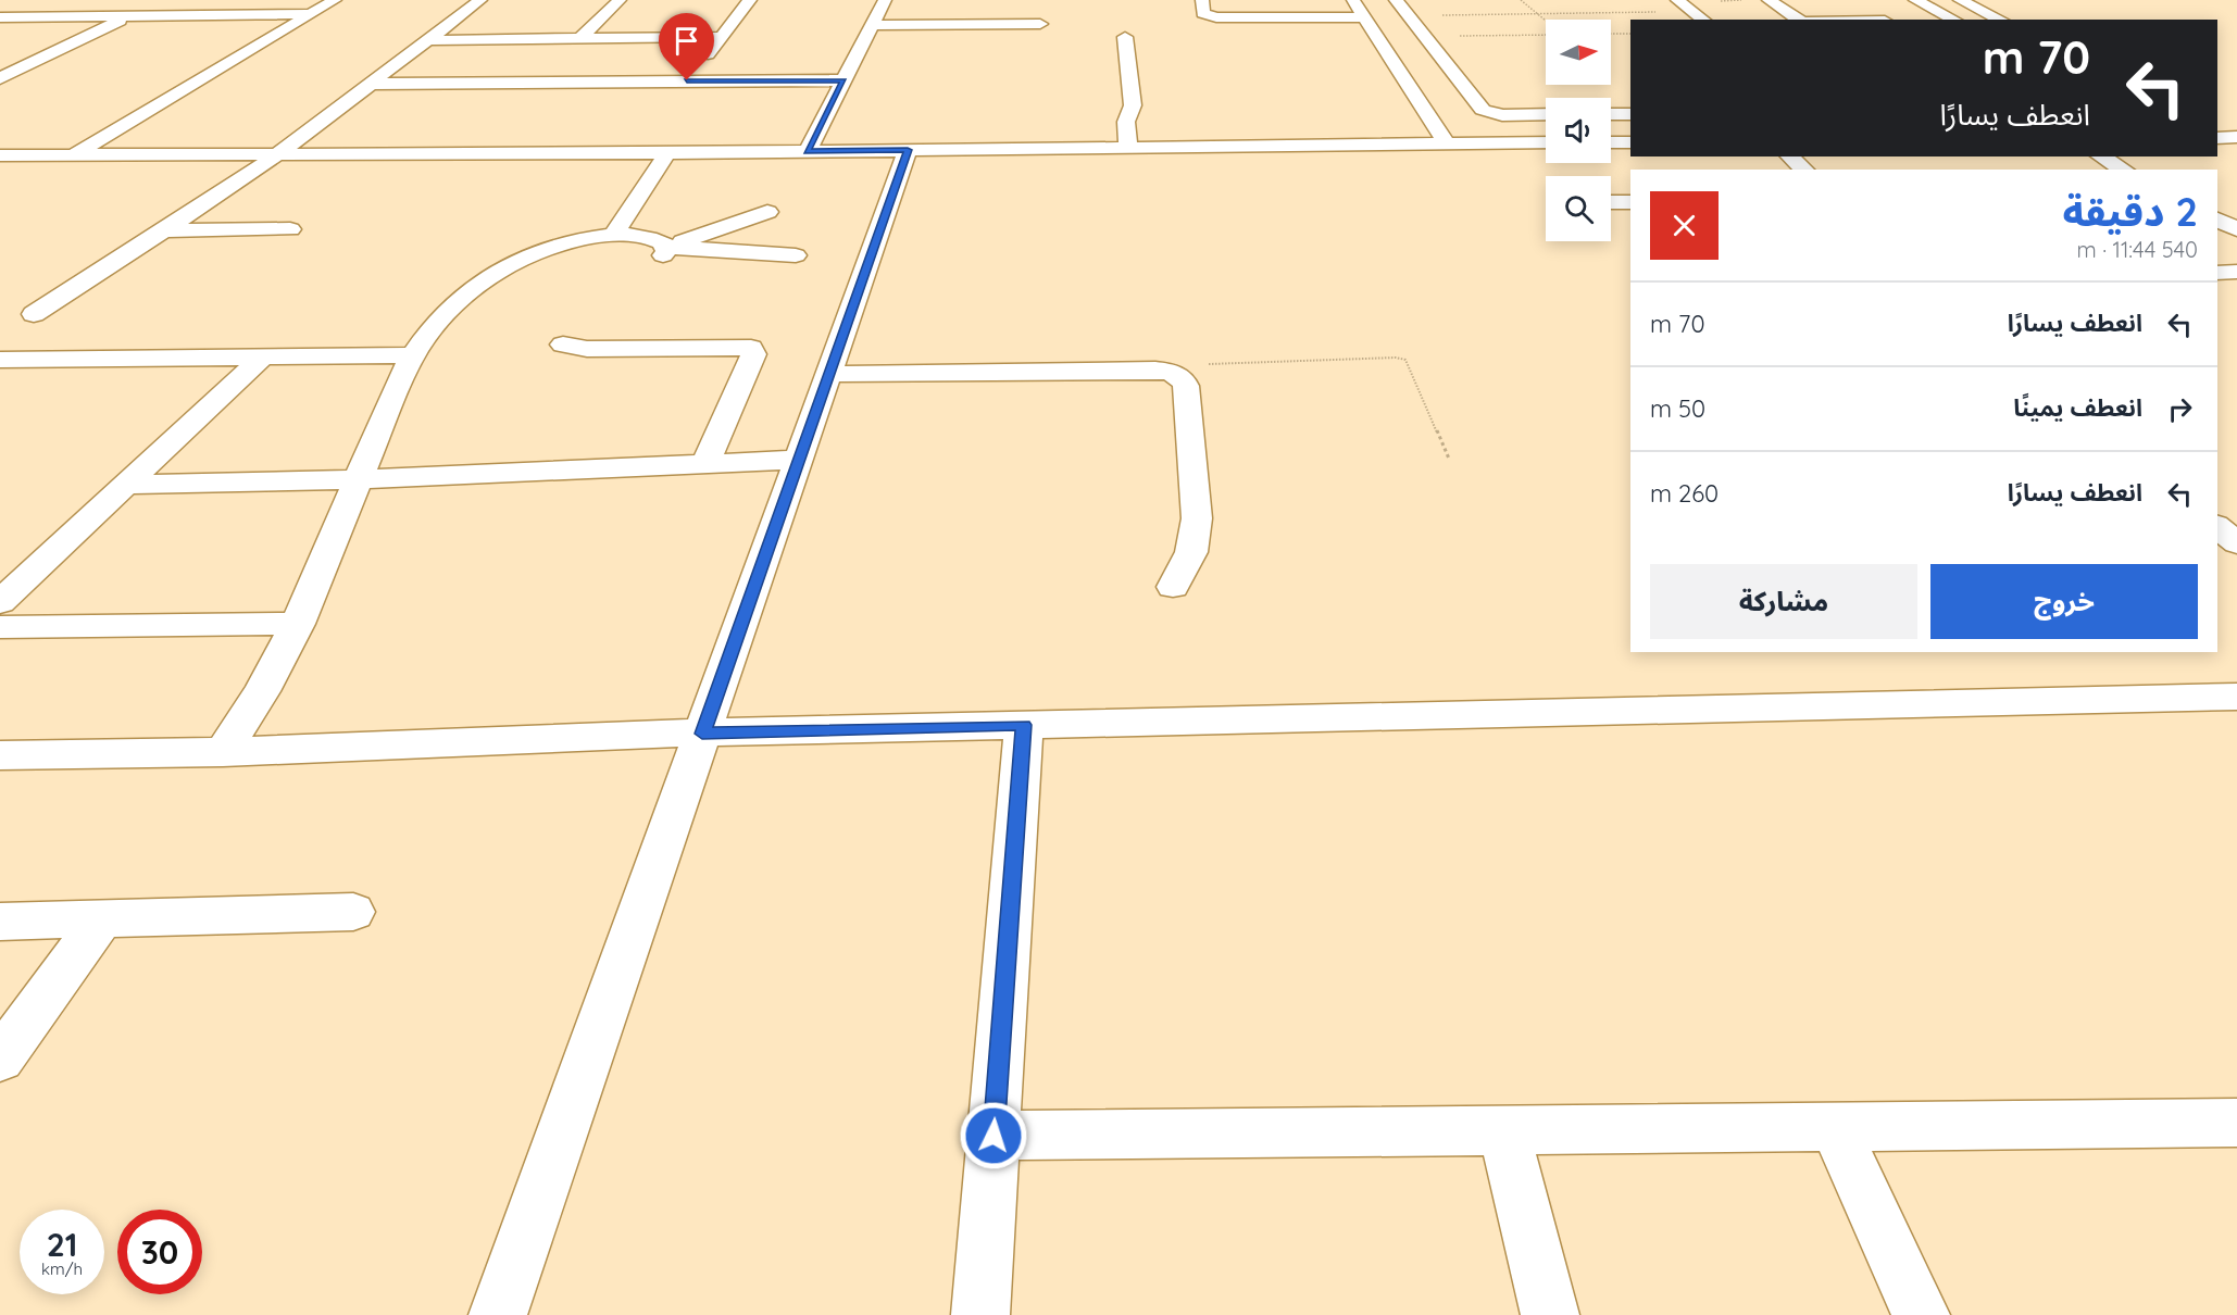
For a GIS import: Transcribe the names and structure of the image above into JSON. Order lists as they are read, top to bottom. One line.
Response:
{"north":"right","page":{"turn":["70 m","انعطف يسارًا"],"heading":["2 دقيقة","540 m · 11:44"],"list":[{"name":"انعطف يسارًا","value":"70 m"},{"name":"انعطف يمينًا","value":"50 m"},{"name":"انعطف يسارًا","value":"260 m"}],"buttons":["خروج","مشاركة"],"speed":"21 km/h","limit":"30"}}
